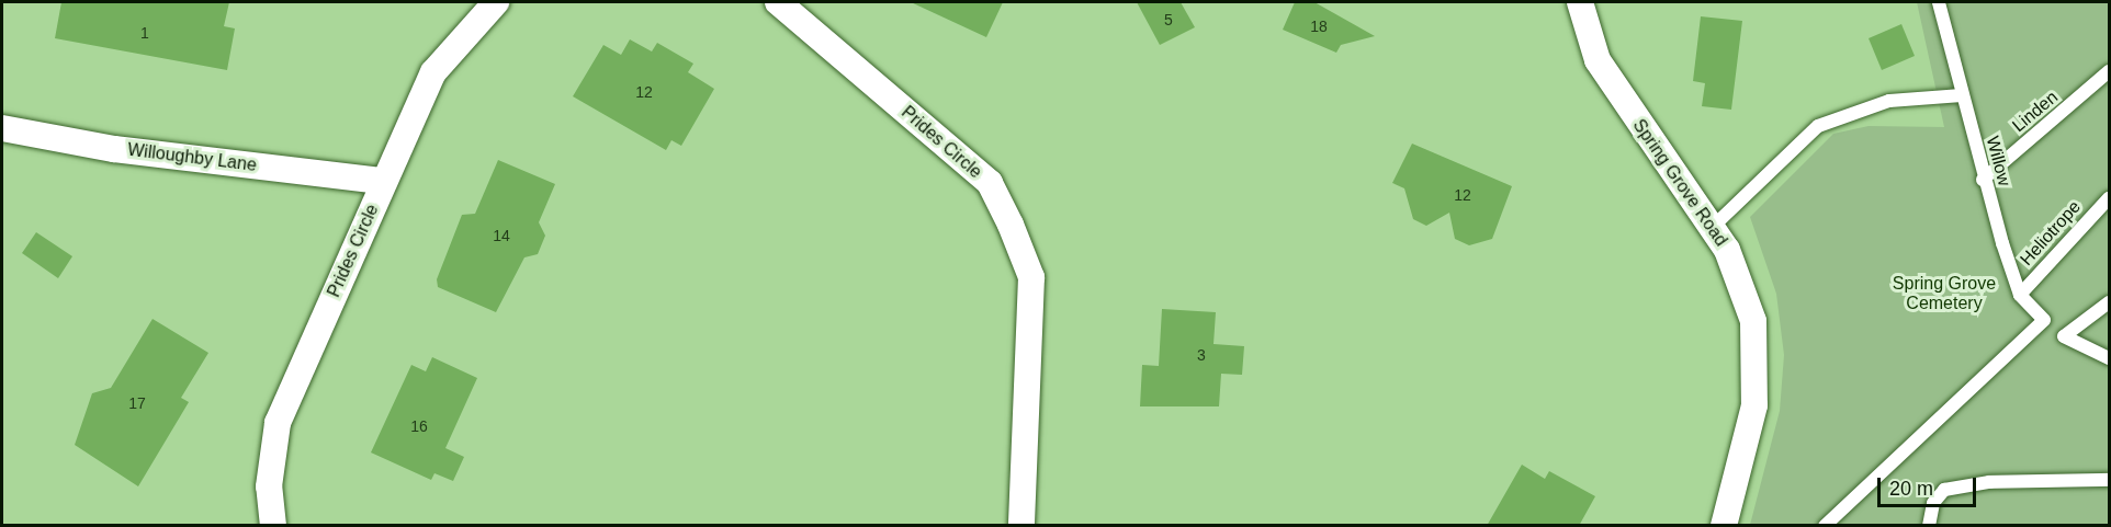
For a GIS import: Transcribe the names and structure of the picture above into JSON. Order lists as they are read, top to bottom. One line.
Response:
{"streets":{"street":["Prides Circle","Willoughby Lane","Spring Grove Road"],"lane":["Linden","Willow","Heliotrope"]},"crossings":[["Linden","Willow"],["Prides Circle","Willoughby Lane"],["Willow","Heliotrope"]],"parks":["Spring Grove Cemetery"],"house_numbers":["5","18","1","12","12","14","3","17","16"],"scale_bar":"20 m"}
